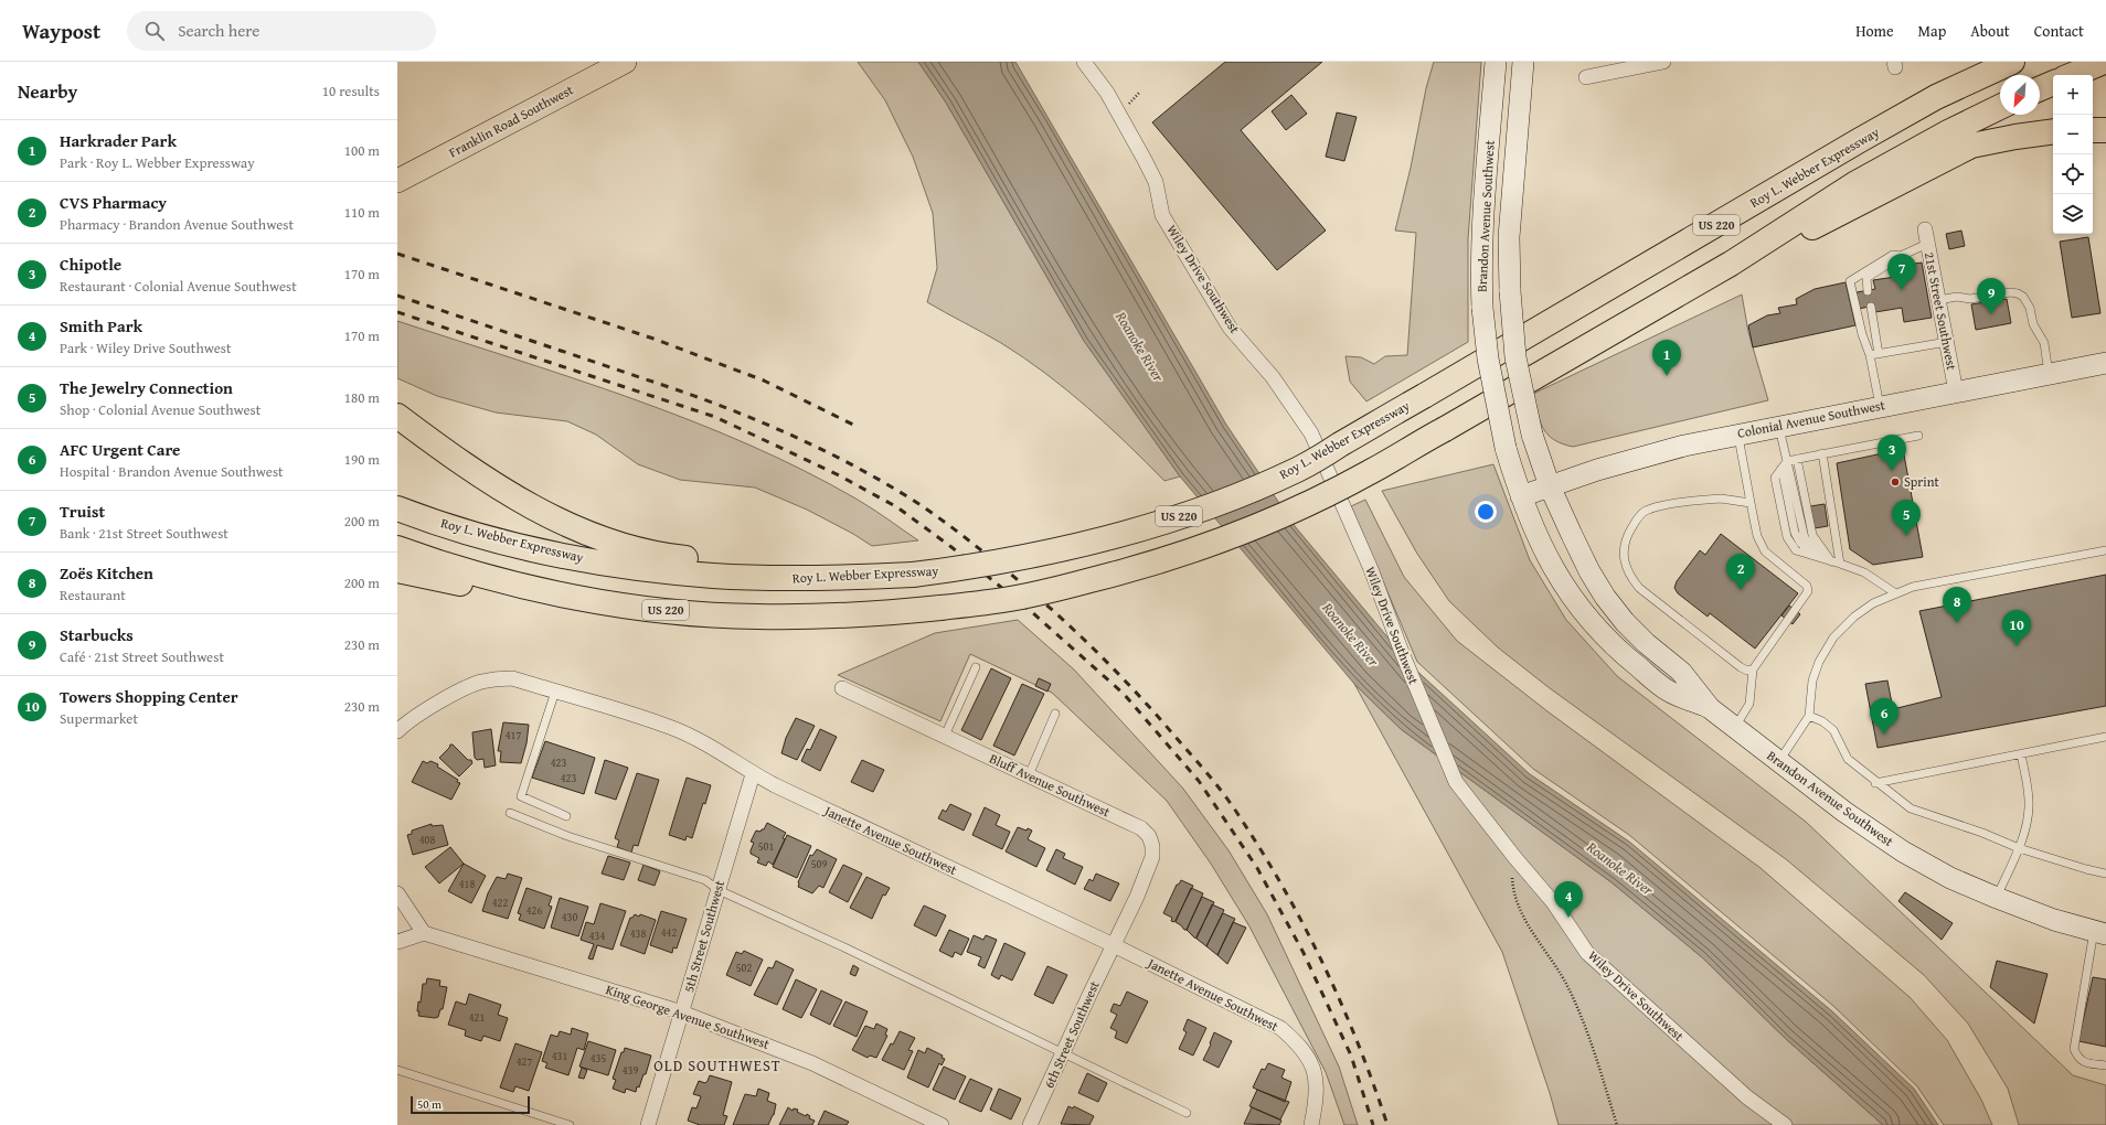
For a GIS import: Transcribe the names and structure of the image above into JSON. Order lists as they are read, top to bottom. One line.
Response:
{"streets":{"highway":["Roy L. Webber Expressway","US 220"],"main road":["Franklin Road Southwest","Brandon Avenue Southwest","Colonial Avenue Southwest"],"street":["Wiley Drive Southwest","21st Street Southwest","Bluff Avenue Southwest","Janette Avenue Southwest","5th Street Southwest","King George Avenue Southwest","6th Street Southwest"]},"crossings":[["Brandon Avenue Southwest","Colonial Avenue Southwest"],["21st Street Southwest","Colonial Avenue Southwest"],["Bluff Avenue Southwest","Janette Avenue Southwest"],["Bluff Avenue Southwest","6th Street Southwest"],["Janette Avenue Southwest","5th Street Southwest"],["Janette Avenue Southwest","6th Street Southwest"],["5th Street Southwest","King George Avenue Southwest"]],"districts":["OLD SOUTHWEST"],"water":["Roanoke River"],"places":["Sprint"],"house_numbers":["417","423","423","408","501","509","418","422","426","430","442","438","434","502","421","431","435","427","439"],"scale_bar":"50 m","north":"bottom left","page":{"header":"Waypost","search":"Search here","nav":["Home","Map","About","Contact"],"heading":["Nearby","10 results"],"map_buttons":["+","−"],"list":[{"mark":"1","name":"Harkrader Park","note":"Park · Roy L. Webber Expressway","value":"100 m"},{"mark":"2","name":"CVS Pharmacy","note":"Pharmacy · Brandon Avenue Southwest","value":"110 m"},{"mark":"3","name":"Chipotle","note":"Restaurant · Colonial Avenue Southwest","value":"170 m"},{"mark":"4","name":"Smith Park","note":"Park · Wiley Drive Southwest","value":"170 m"},{"mark":"5","name":"The Jewelry Connection","note":"Shop · Colonial Avenue Southwest","value":"180 m"},{"mark":"6","name":"AFC Urgent Care","note":"Hospital · Brandon Avenue Southwest","value":"190 m"},{"mark":"7","name":"Truist","note":"Bank · 21st Street Southwest","value":"200 m"},{"mark":"8","name":"Zoës Kitchen","note":"Restaurant","value":"200 m"},{"mark":"9","name":"Starbucks","note":"Café · 21st Street Southwest","value":"230 m"},{"mark":"10","name":"Towers Shopping Center","note":"Supermarket","value":"230 m"}],"pins":["7","9","1","3","5","2","8","10","6","4"],"scale":"50 m"}}
